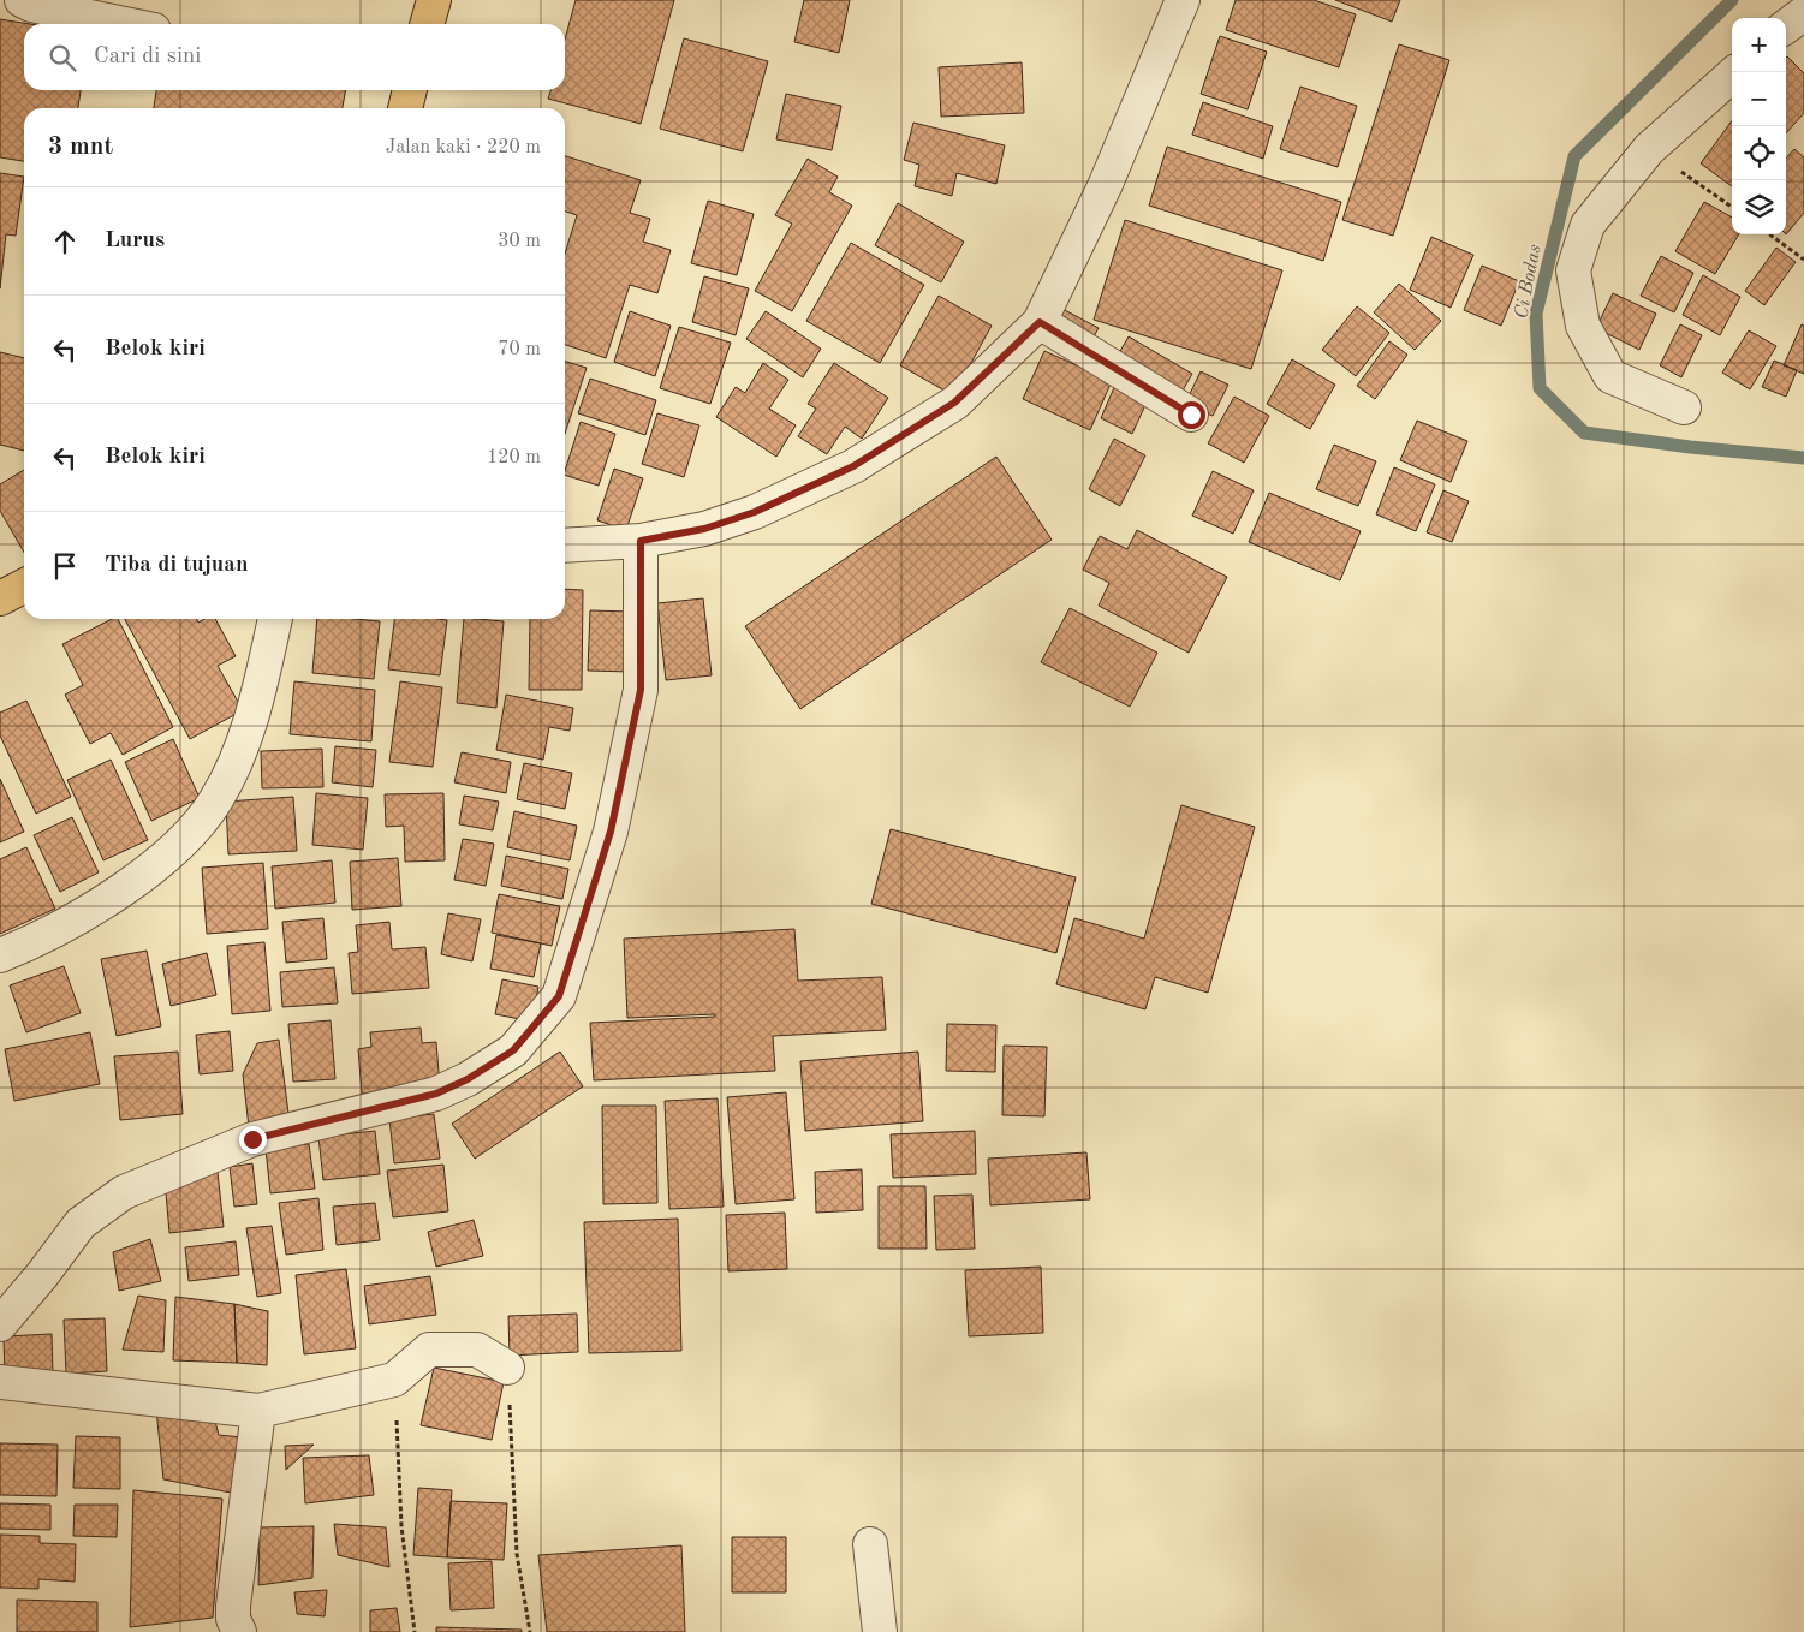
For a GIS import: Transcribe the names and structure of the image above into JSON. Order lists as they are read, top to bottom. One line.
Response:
{"water":["Ci Bodas"],"page":{"map_buttons":["+","−"],"search":"Cari di sini","heading":["3 mnt","Jalan kaki · 220 m"],"list":[["Lurus","30 m"],["Belok kiri","70 m"],["Belok kiri","120 m"],"Tiba di tujuan"]}}
